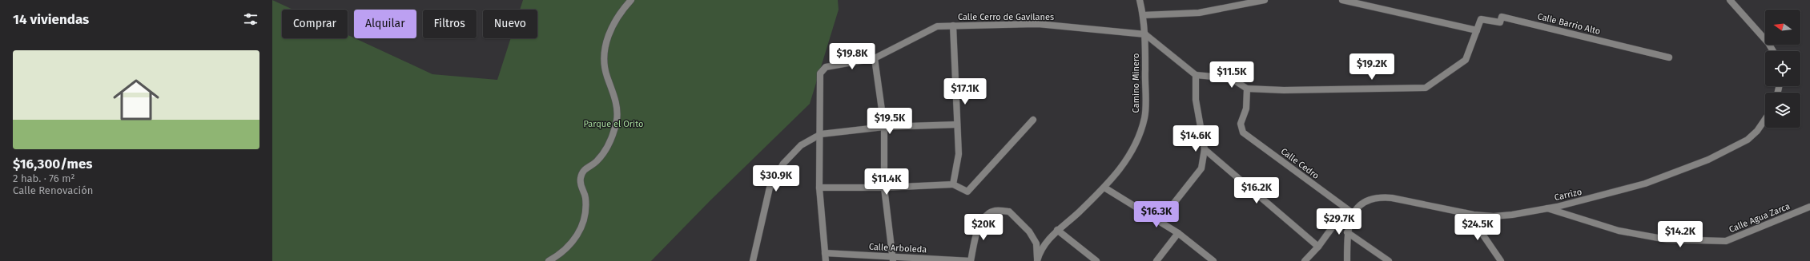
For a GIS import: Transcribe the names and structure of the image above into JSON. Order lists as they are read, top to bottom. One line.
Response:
{"streets":{"street":["Calle Cerro de Gavilanes","Calle Barrio Alto","Camino Minero","Calle Cedro","Carrizo","Calle Agua Zarca","Calle Arboleda"]},"crossings":[["Calle Cerro de Gavilanes","Camino Minero"],["Calle Cedro","Carrizo"],["Carrizo","Calle Agua Zarca"]],"parks":["Parque el Orito"],"north":"left","page":{"heading":"14 viviendas","chip":["Comprar","Alquilar","Filtros","Nuevo"],"list":[{"name":"$16,300/mes","note":"2 hab. · 76 m² · Calle Renovación"}],"price":["$19.8K","$19.2K","$11.5K","$17.1K","$19.5K","$14.6K","$30.9K","$11.4K","$16.2K","$16.3K","$29.7K","$20K","$24.5K","$14.2K"]}}
